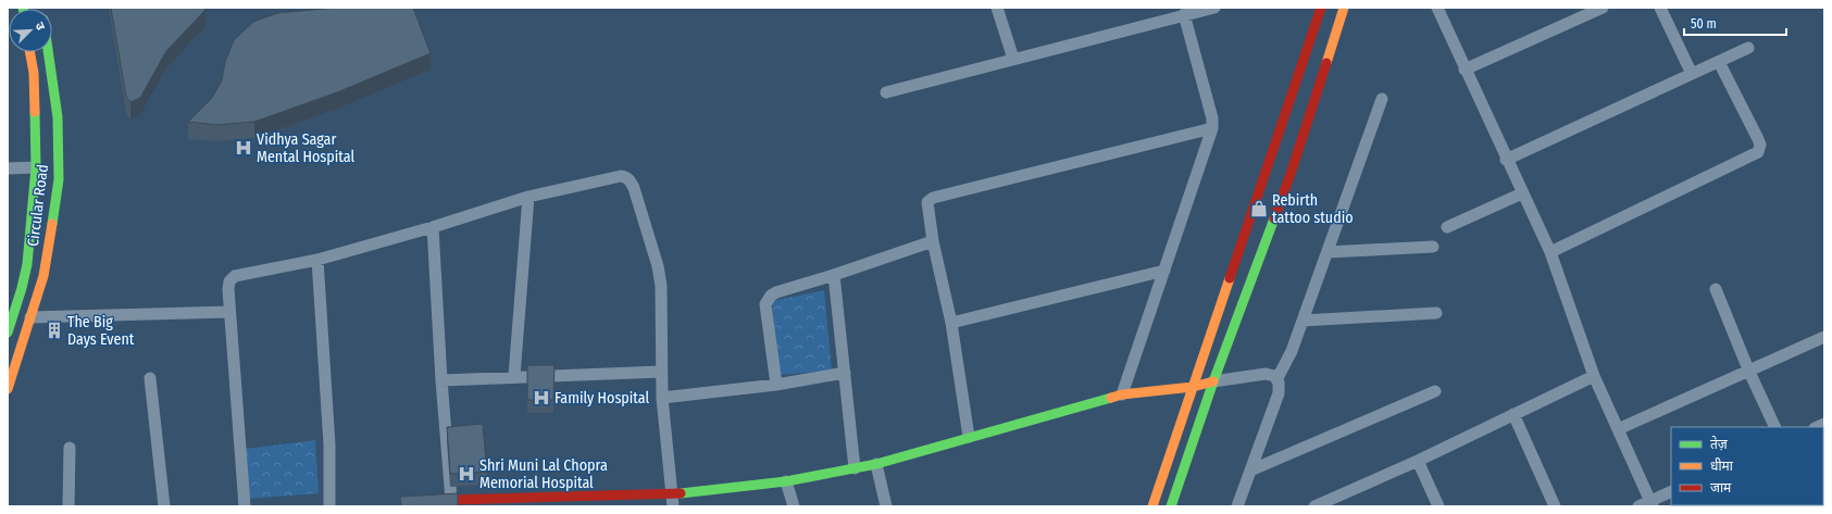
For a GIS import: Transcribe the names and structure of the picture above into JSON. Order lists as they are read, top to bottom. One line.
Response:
{"streets":{"street":["Circular Road"]},"places":{"hospital":["Vidhya Sagar Mental Hospital","Family Hospital","Shri Muni Lal Chopra Memorial Hospital"],"shop":["Rebirth tattoo studio"],"building":["The Big Days Event"]},"legend":["तेज़","धीमा","जाम"],"scale_bar":"50 m","north":"top right"}
